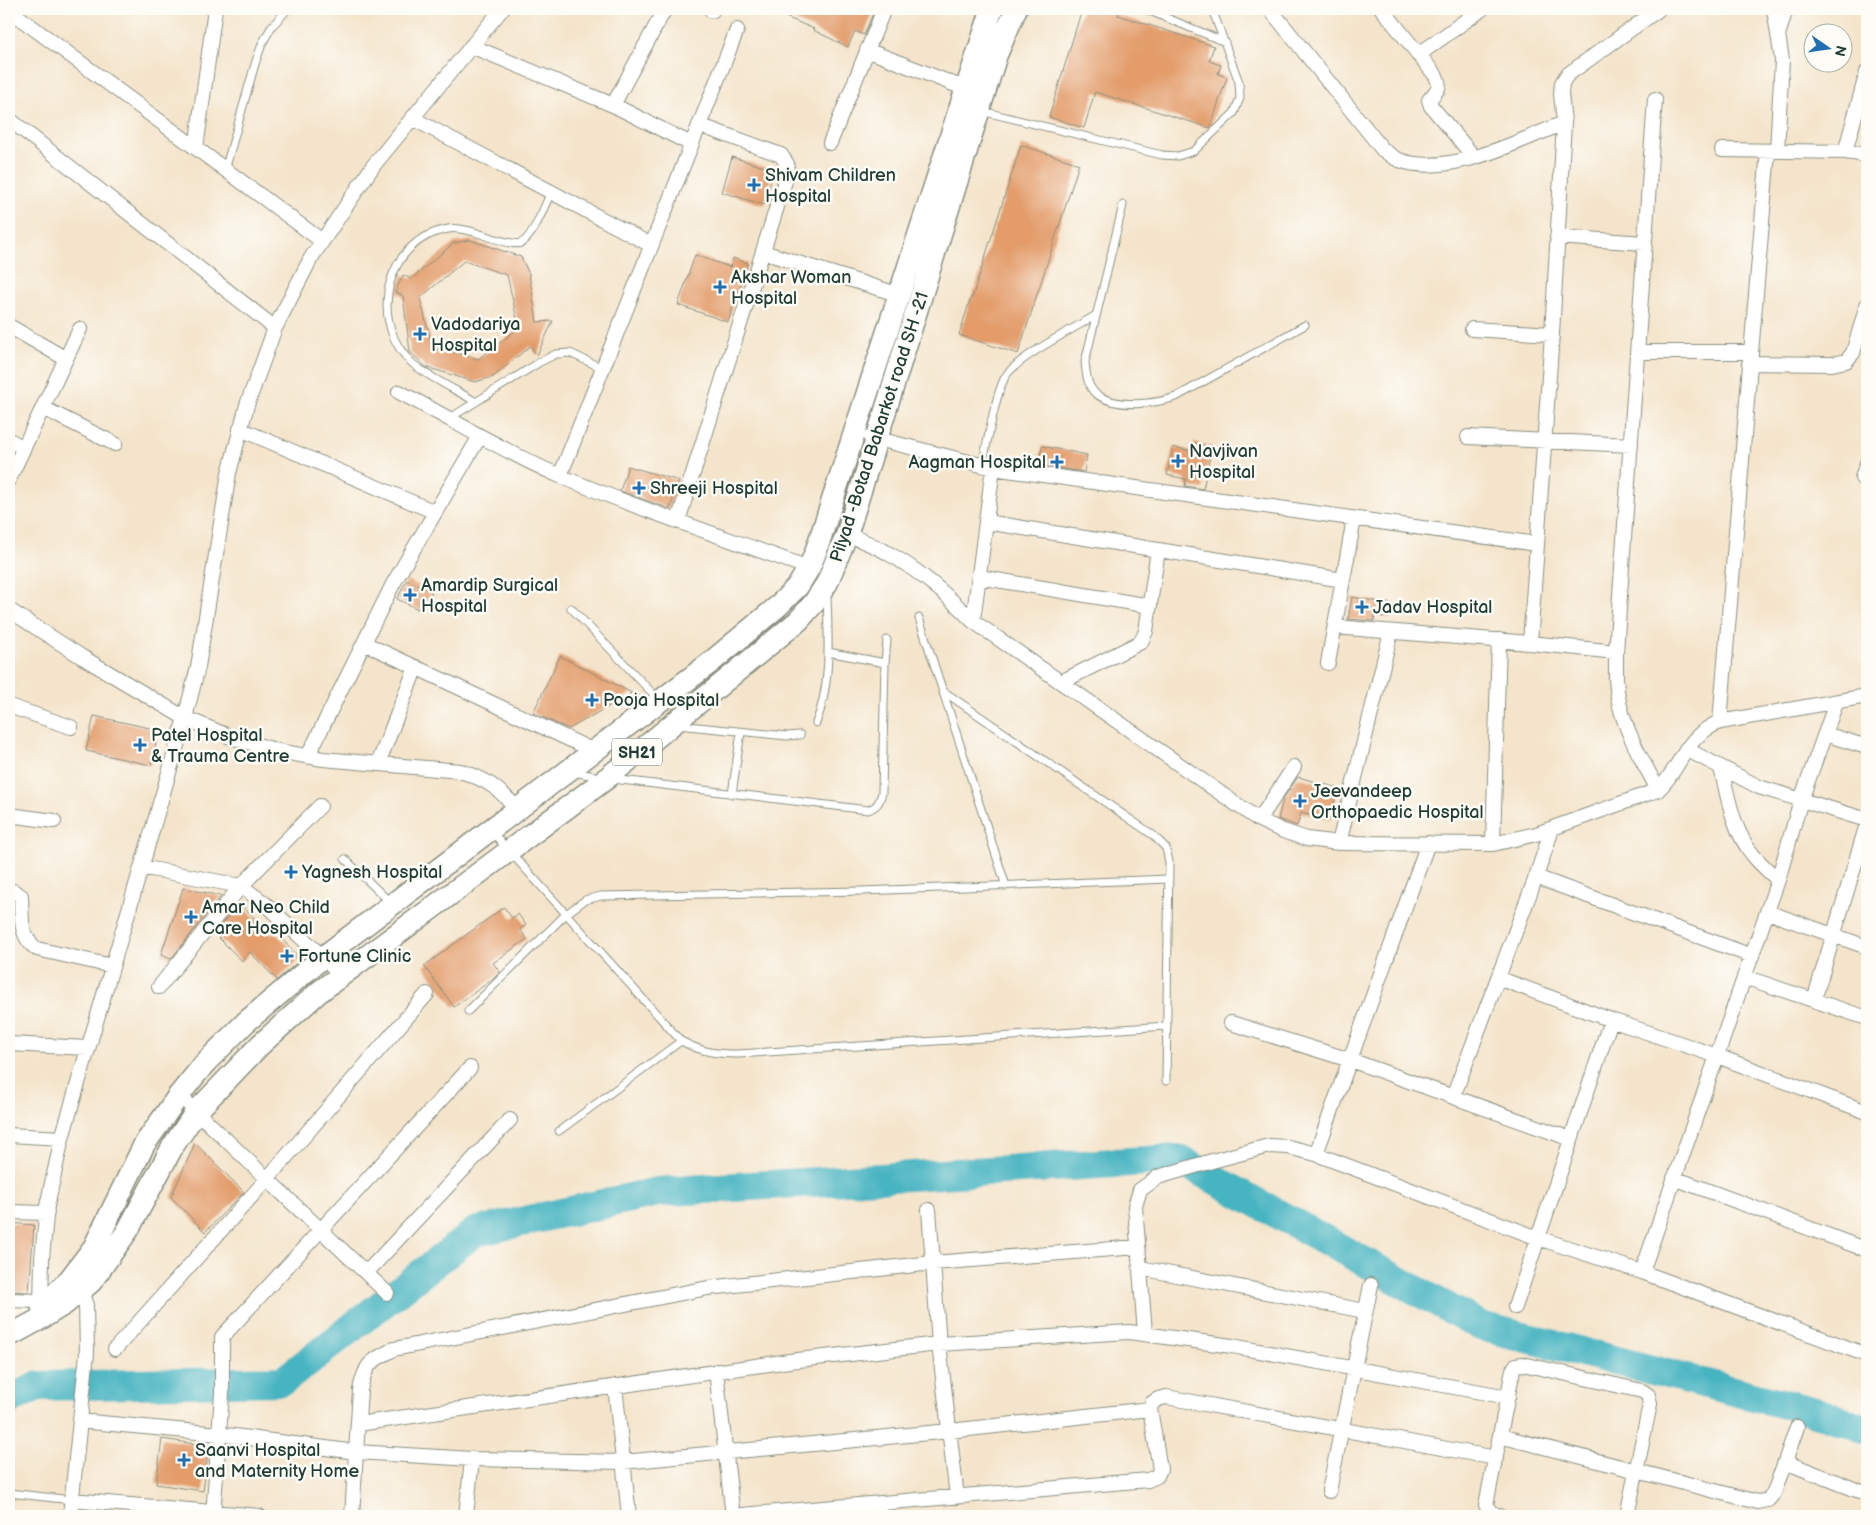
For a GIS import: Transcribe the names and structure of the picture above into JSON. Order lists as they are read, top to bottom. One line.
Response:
{"streets":{"main road":["Pilyad -Botad Babarkot road SH -21","SH21"]},"places":{"health":["Shivam Children Hospital","Akshar Woman Hospital","Vadodariya Hospital","Navjivan Hospital","Aagman Hospital","Shreeji Hospital","Amardip Surgical Hospital","Jadav Hospital","Pooja Hospital","Patel Hospital & Trauma Centre","Jeevandeep Orthopaedic Hospital","Yagnesh Hospital","Amar Neo Child Care Hospital","Fortune Clinic","Saanvi Hospital and Maternity Home"]},"north":"right"}
